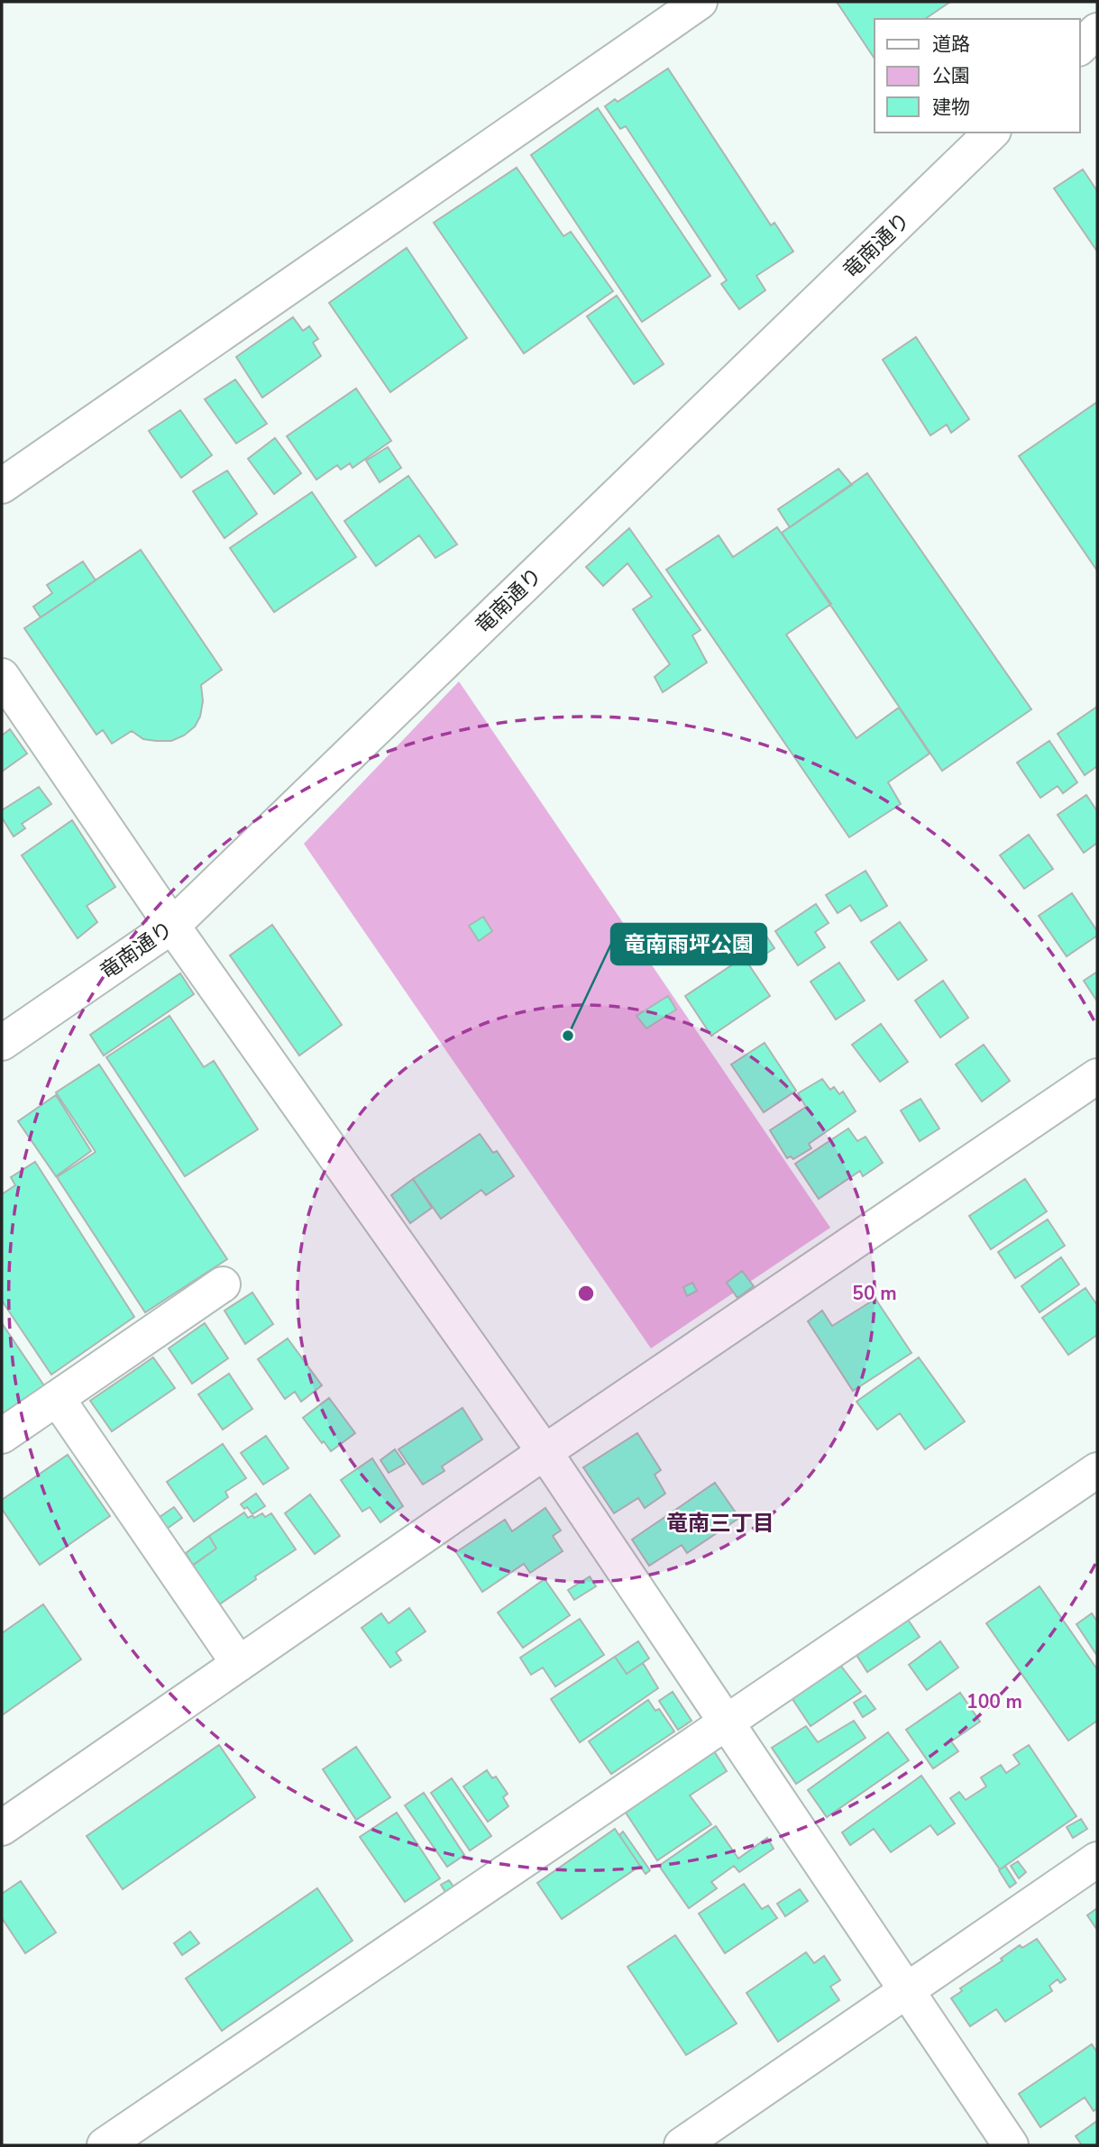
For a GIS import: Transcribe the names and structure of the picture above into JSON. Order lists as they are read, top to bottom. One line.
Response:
{"streets":{"street":["竜南通り"]},"districts":["竜南三丁目"],"places":["竜南雨坪公園"],"legend":["道路","公園","建物"],"rings":["50 m","100 m"]}
